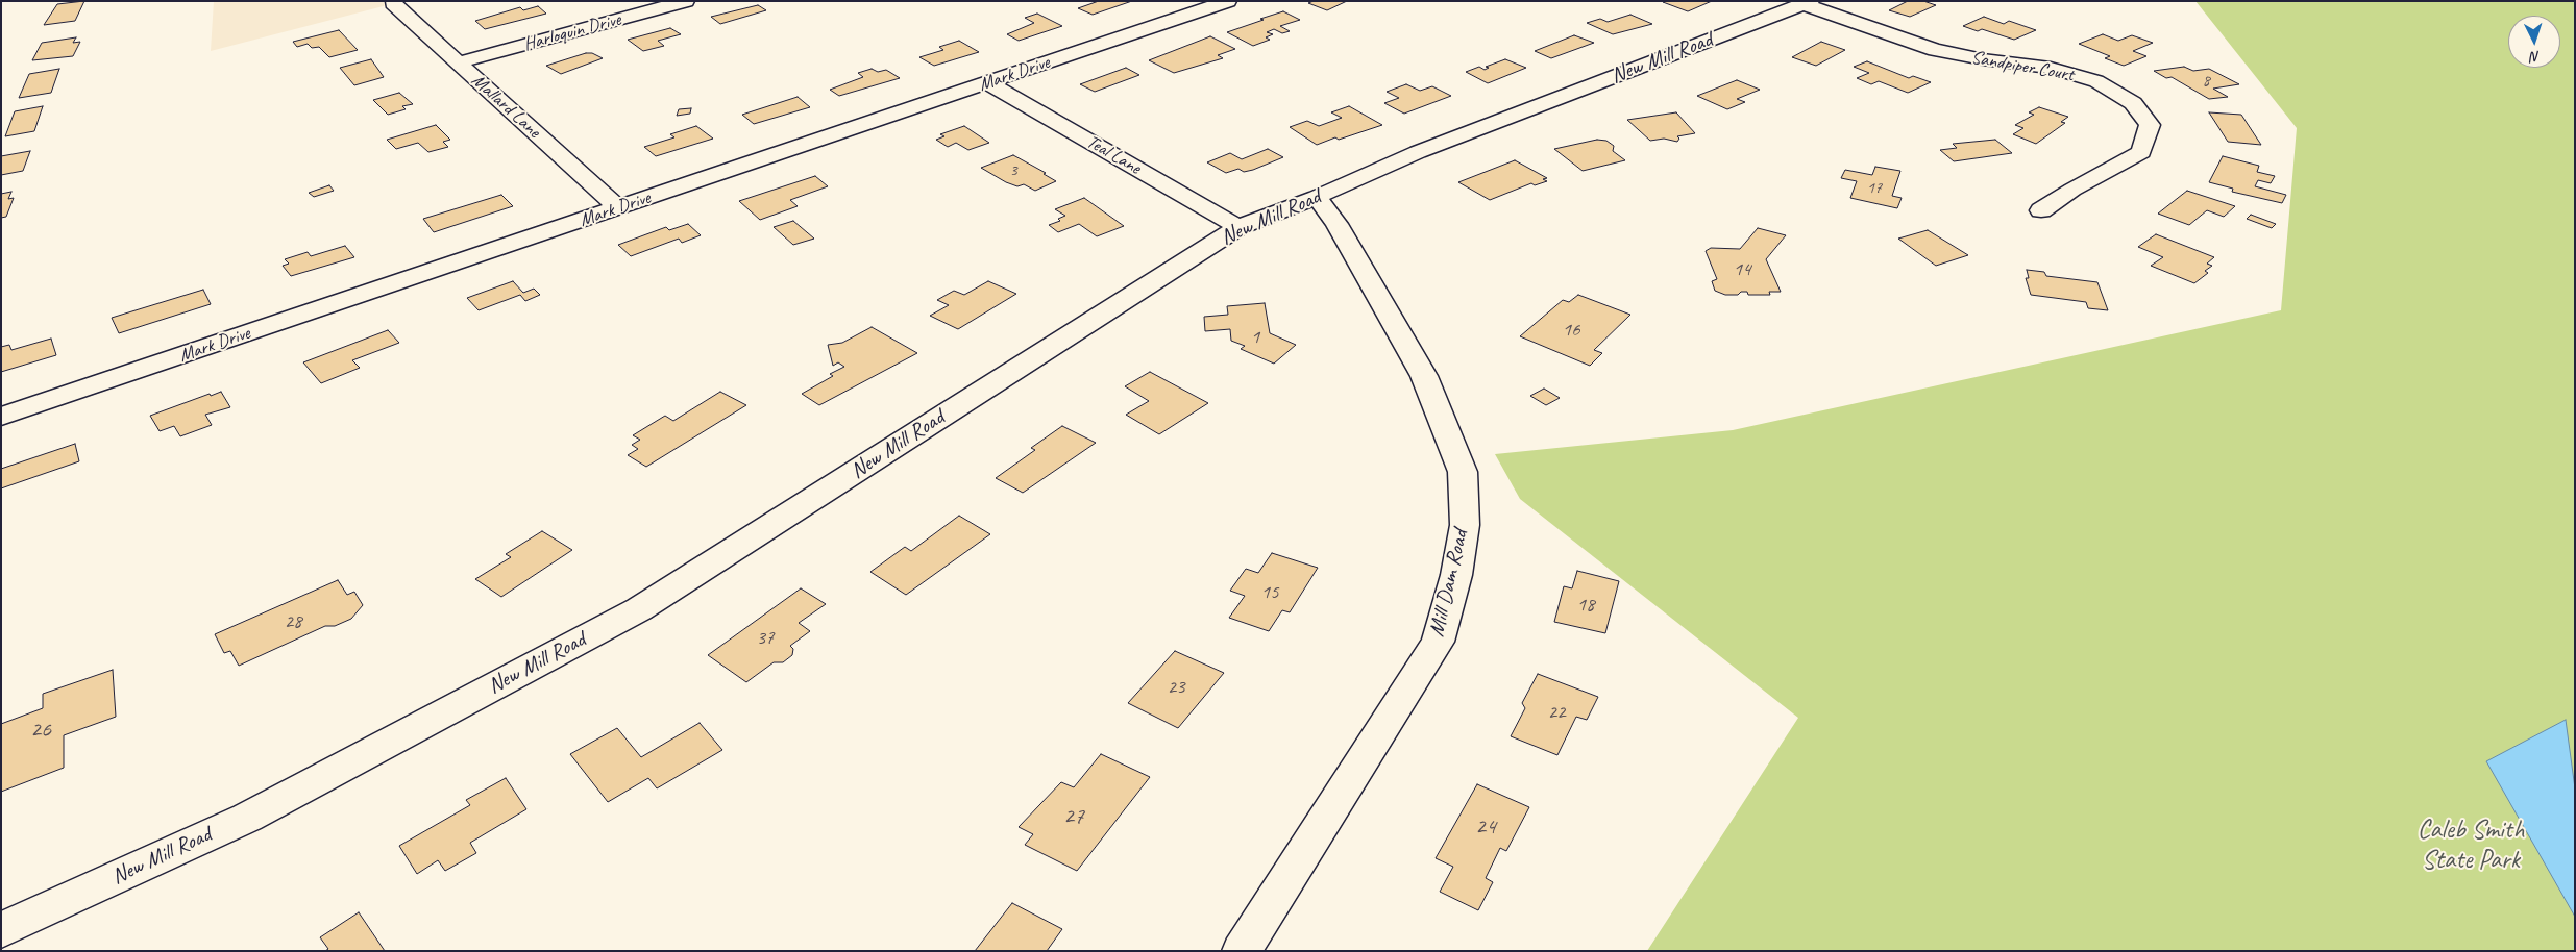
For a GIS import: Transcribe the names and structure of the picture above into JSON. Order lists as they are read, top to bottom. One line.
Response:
{"streets":{"street":["Harloquin Drive","New Mill Road","Sandpiper Court","Mark Drive","Mallard Lane","Teal Lane","Mill Dam Road"]},"crossings":[["Harloquin Drive","Mallard Lane"],["New Mill Road","Sandpiper Court"],["New Mill Road","Teal Lane"],["New Mill Road","Mill Dam Road"],["Mark Drive","Mallard Lane"],["Mark Drive","Teal Lane"]],"parks":["Caleb Smith State Park"],"house_numbers":["8","3","17","14","16","1","15","18","28","37","23","22","26","27","24"],"north":"bottom"}
